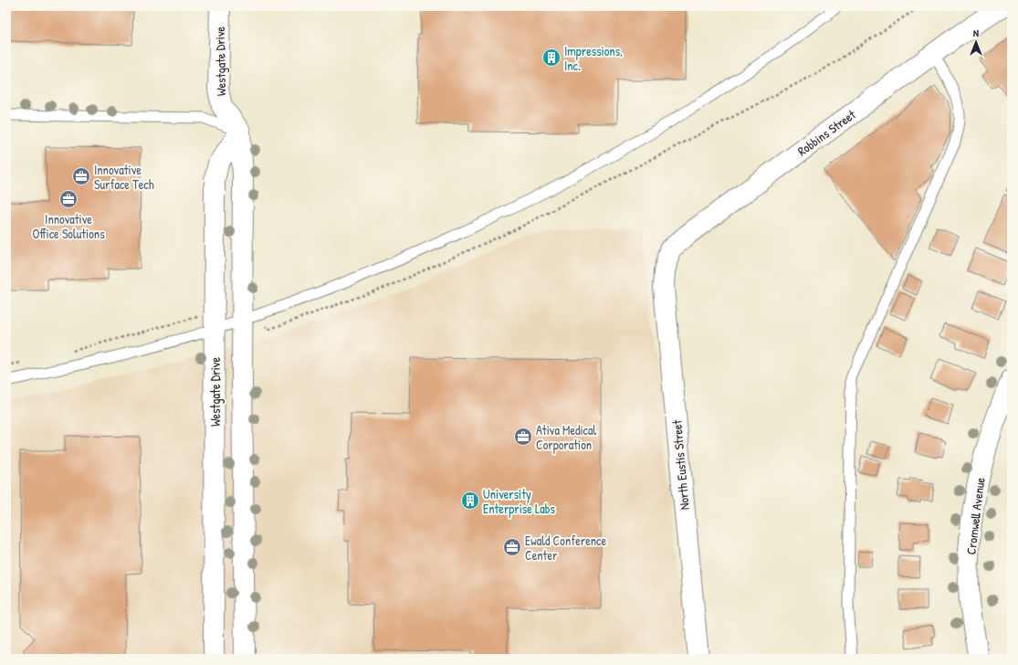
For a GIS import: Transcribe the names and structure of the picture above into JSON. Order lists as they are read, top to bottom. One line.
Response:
{"streets":{"street":["Westgate Drive","Robbins Street","North Eustis Street","Cromwell Avenue"]},"crossings":[["Robbins Street","North Eustis Street"]],"places":{"building":["Impressions, Inc.","University Enterprise Labs"],"office":["Innovative Surface Tech","Innovative Office Solutions","Ativa Medical Corporation","Ewald Conference Center"]},"north":"top"}
